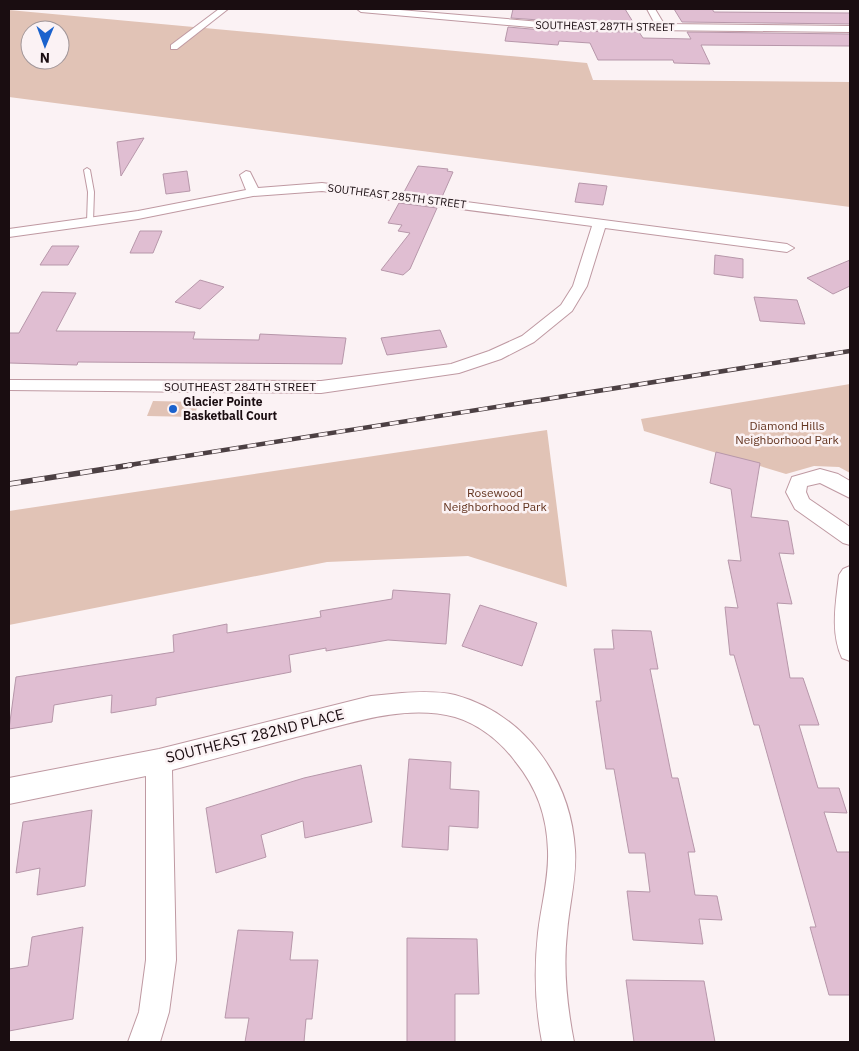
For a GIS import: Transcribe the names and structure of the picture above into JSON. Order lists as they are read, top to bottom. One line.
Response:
{"streets":{"street":["SOUTHEAST 287TH STREET","SOUTHEAST 285TH STREET","SOUTHEAST 284TH STREET","SOUTHEAST 282ND PLACE"]},"crossings":[["SOUTHEAST 285TH STREET","SOUTHEAST 284TH STREET"]],"parks":["Diamond Hills Neighborhood Park","Rosewood Neighborhood Park"],"places":["Glacier Pointe Basketball Court"],"north":"bottom"}
